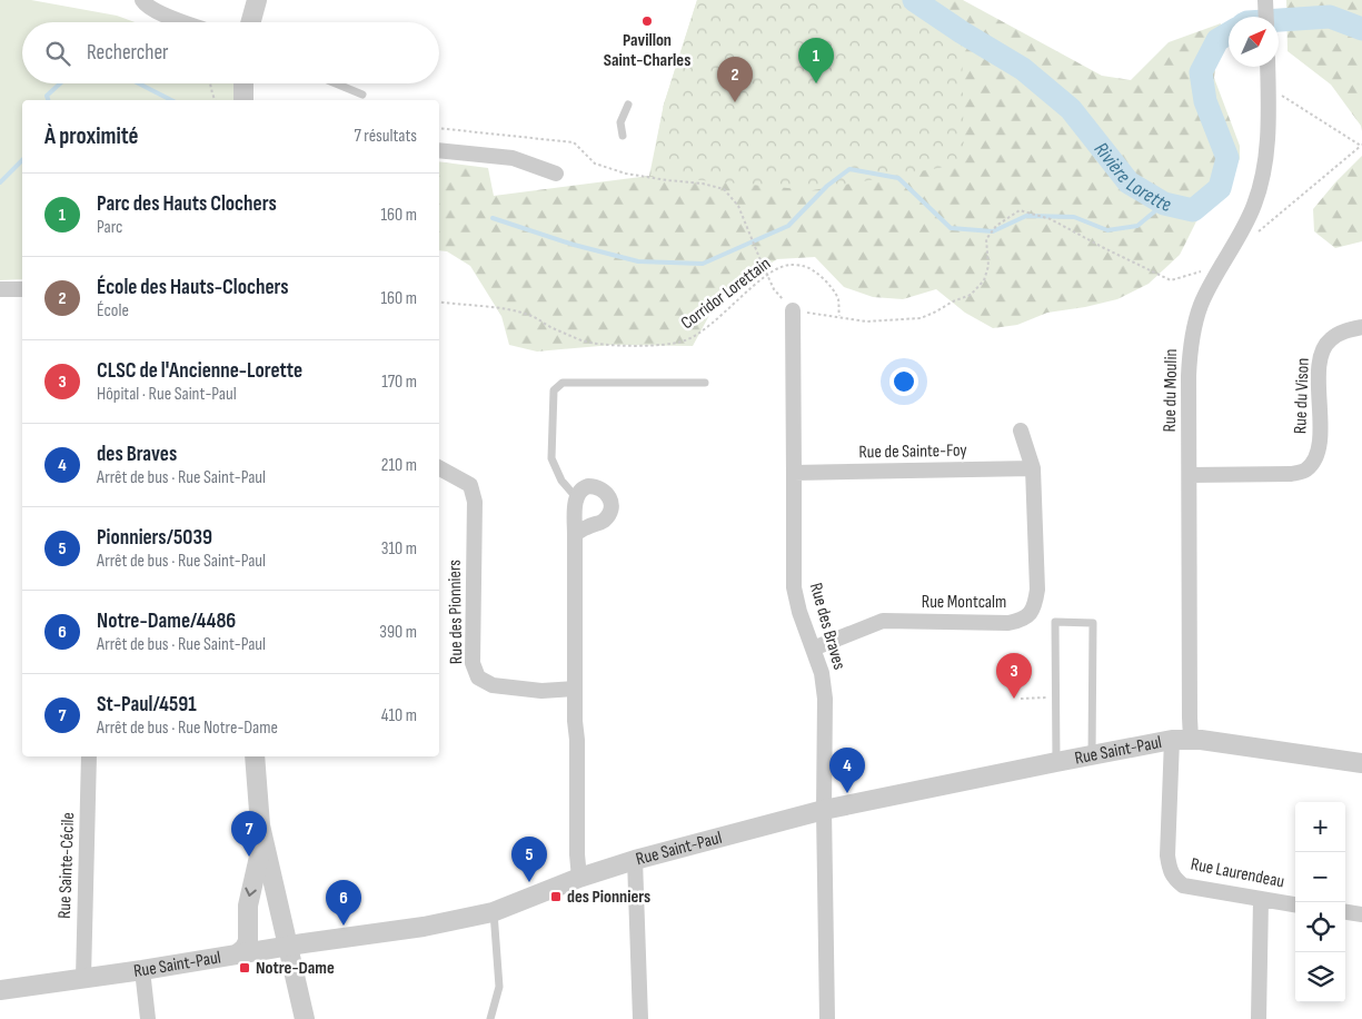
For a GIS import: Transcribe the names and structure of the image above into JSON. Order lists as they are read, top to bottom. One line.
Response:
{"streets":{"street":["Rue du Moulin","Rue du Vison","Rue de Sainte-Foy","Rue Montcalm","Rue des Pionniers","Rue des Braves","Rue Saint-Paul","Rue Sainte-Cécile","Rue Laurendeau"],"path":["Corridor Lorettain"]},"crossings":[["Rue du Moulin","Rue du Vison"],["Rue du Moulin","Rue Saint-Paul"],["Rue de Sainte-Foy","Rue Montcalm"],["Rue de Sainte-Foy","Rue des Braves"],["Rue Montcalm","Rue des Braves"],["Rue des Braves","Rue Saint-Paul"],["Rue Saint-Paul","Rue Sainte-Cécile"],["Rue Saint-Paul","Rue Laurendeau"]],"water":["Rivière Lorette"],"places":{"other":["Pavillon Saint-Charles"],"transit":["des Pionniers","Notre-Dame"]},"north":"top right","page":{"search":"Rechercher","pins":["1","2","3","4","7","5","6"],"heading":["À proximité","7 résultats"],"list":[{"mark":"1","name":"Parc des Hauts Clochers","note":"Parc","value":"160 m"},{"mark":"2","name":"École des Hauts-Clochers","note":"École","value":"160 m"},{"mark":"3","name":"CLSC de l'Ancienne-Lorette","note":"Hôpital · Rue Saint-Paul","value":"170 m"},{"mark":"4","name":"des Braves","note":"Arrêt de bus · Rue Saint-Paul","value":"210 m"},{"mark":"5","name":"Pionniers/5039","note":"Arrêt de bus · Rue Saint-Paul","value":"310 m"},{"mark":"6","name":"Notre-Dame/4486","note":"Arrêt de bus · Rue Saint-Paul","value":"390 m"},{"mark":"7","name":"St-Paul/4591","note":"Arrêt de bus · Rue Notre-Dame","value":"410 m"}],"map_buttons":["+","−"]}}
